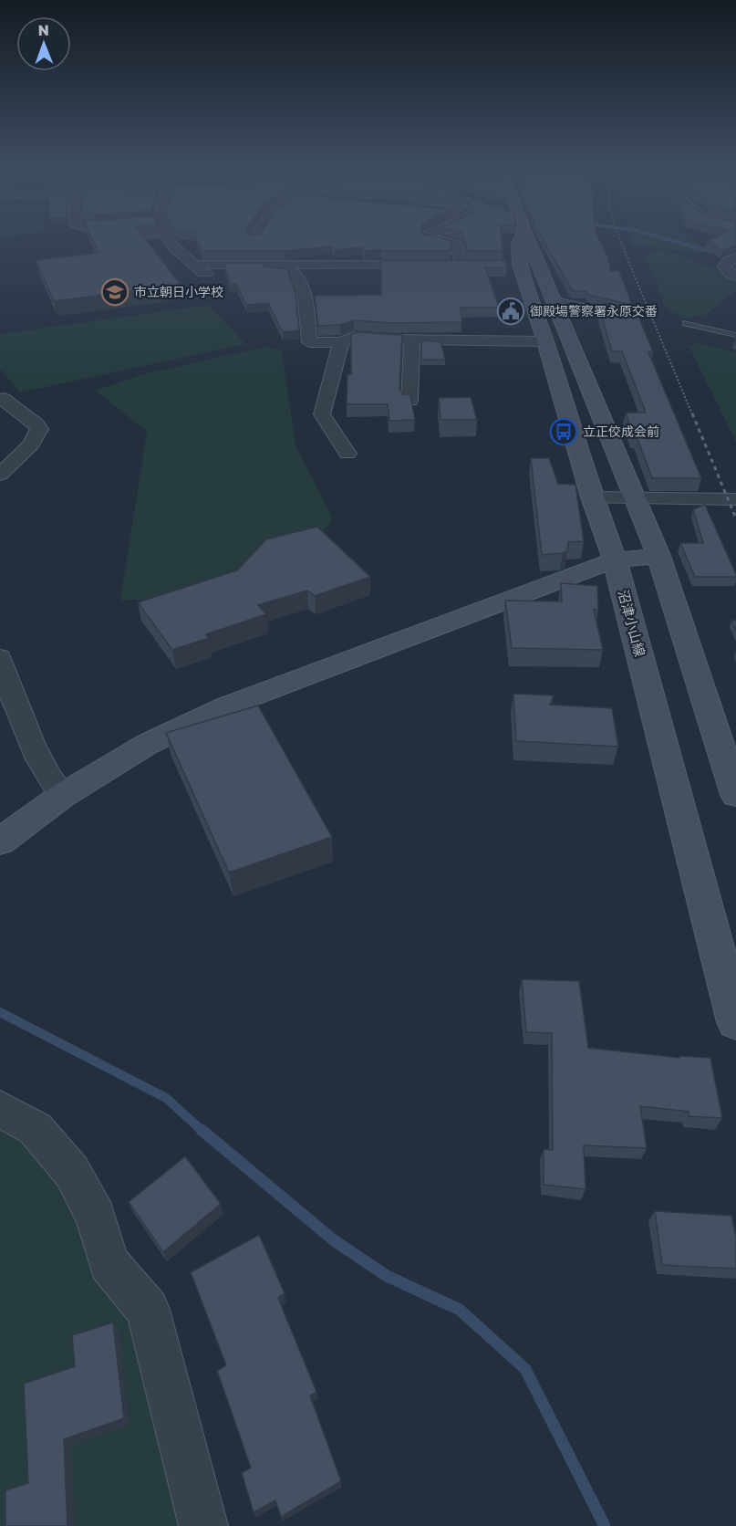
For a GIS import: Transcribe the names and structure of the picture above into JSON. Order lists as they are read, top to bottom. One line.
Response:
{"streets":{"main road":["沼津小山線"]},"places":{"school or university":["市立朝日小学校"],"public building":["御殿場警察署永原交番"],"bus stop":["立正佼成会前"]},"north":"top"}
